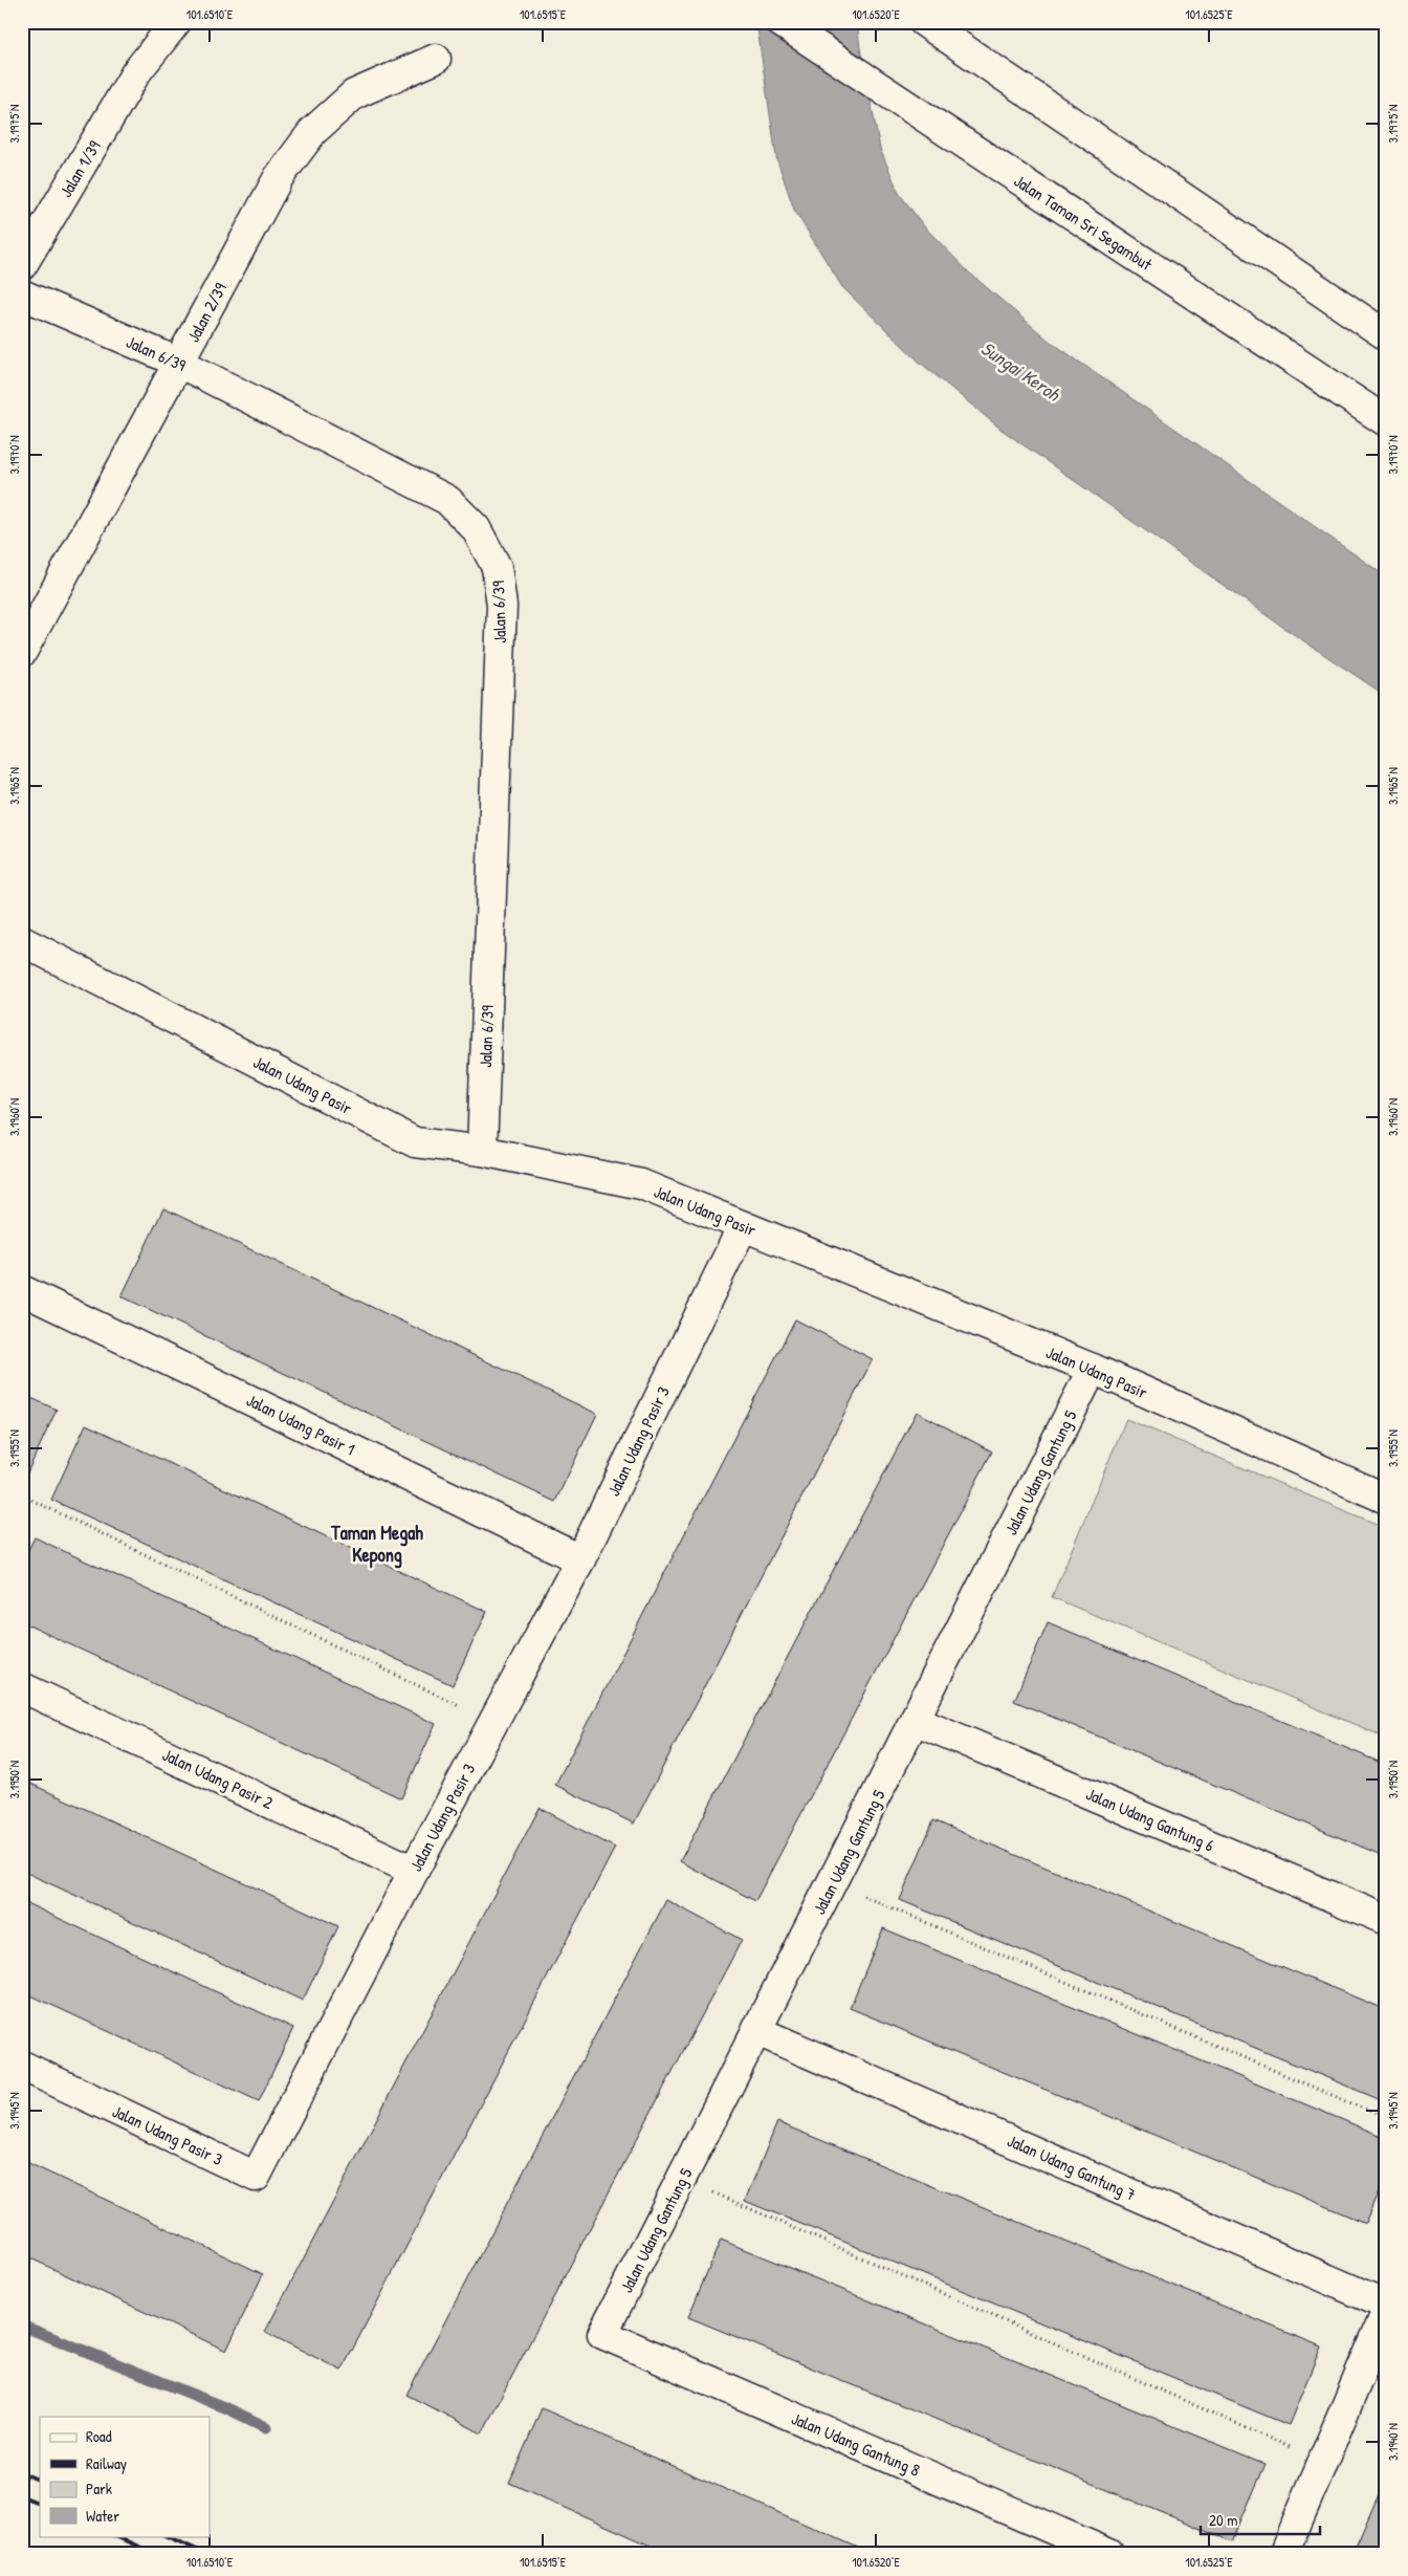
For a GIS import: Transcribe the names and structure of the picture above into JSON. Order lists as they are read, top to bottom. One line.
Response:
{"streets":{"street":["Jalan 1/39","Jalan Taman Sri Segambut","Jalan 2/39","Jalan 6/39","Jalan Udang Pasir","Jalan Udang Pasir 1","Jalan Udang Pasir 3","Jalan Udang Gantung 5","Jalan Udang Pasir 2","Jalan Udang Gantung 6","Jalan Udang Gantung 7","Jalan Udang Gantung 8"]},"crossings":[["Jalan 2/39","Jalan 6/39"],["Jalan 6/39","Jalan Udang Pasir"],["Jalan Udang Pasir","Jalan Udang Pasir 3"],["Jalan Udang Pasir","Jalan Udang Gantung 5"],["Jalan Udang Pasir 1","Jalan Udang Pasir 3"],["Jalan Udang Pasir 3","Jalan Udang Pasir 2"],["Jalan Udang Gantung 5","Jalan Udang Gantung 6"],["Jalan Udang Gantung 5","Jalan Udang Gantung 7"],["Jalan Udang Gantung 5","Jalan Udang Gantung 8"]],"districts":["Taman Megah Kepong"],"water":["Sungai Keroh"],"legend":["Road","Railway","Park","Water"],"scale_bar":"20 m","coordinates":["101.6510°E","101.6515°E","101.6520°E","101.6525°E","3.1975°N","3.1970°N","3.1965°N","3.1960°N","3.1955°N","3.1950°N","3.1945°N","3.1940°N"]}
